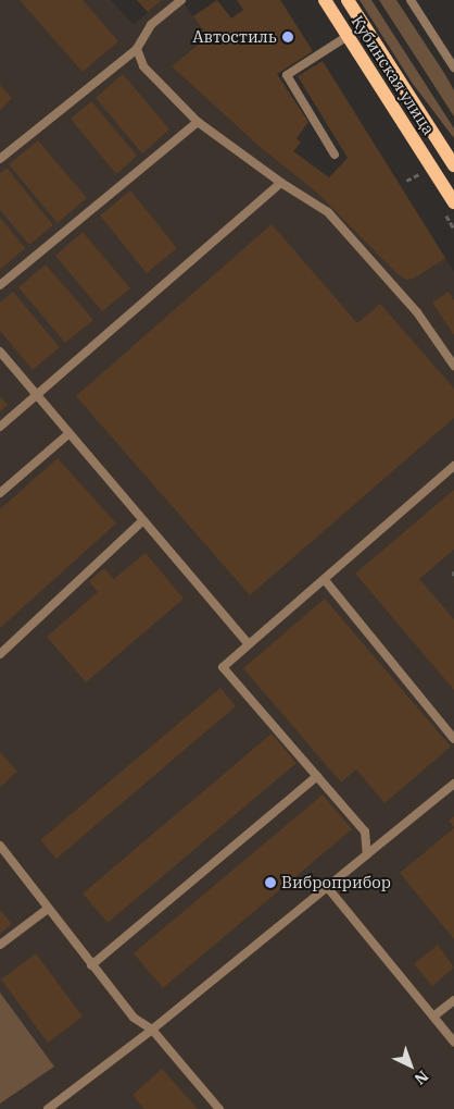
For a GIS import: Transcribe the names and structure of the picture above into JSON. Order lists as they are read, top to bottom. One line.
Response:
{"streets":{"main road":["Кубинская улица"]},"places":["Автостиль","Виброприбор"],"north":"bottom right"}
